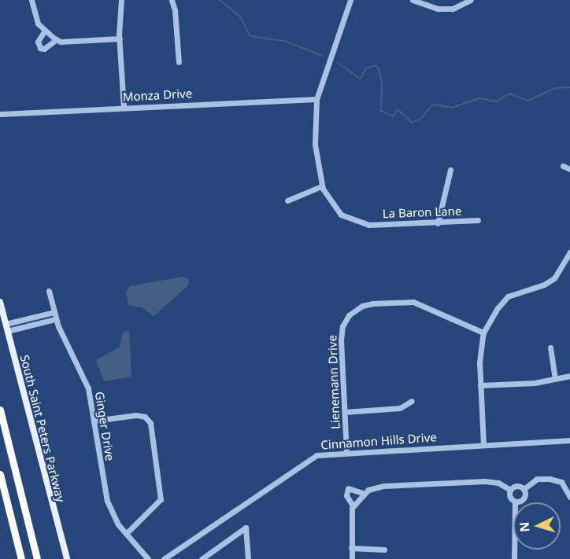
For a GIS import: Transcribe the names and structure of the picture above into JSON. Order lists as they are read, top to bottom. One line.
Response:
{"streets":{"main road":["South Saint Peters Parkway"],"street":["Monza Drive","La Baron Lane","Lienemann Drive","Ginger Drive","Cinnamon Hills Drive"]},"crossings":[["Monza Drive","La Baron Lane"],["Lienemann Drive","Cinnamon Hills Drive"]],"north":"left"}
